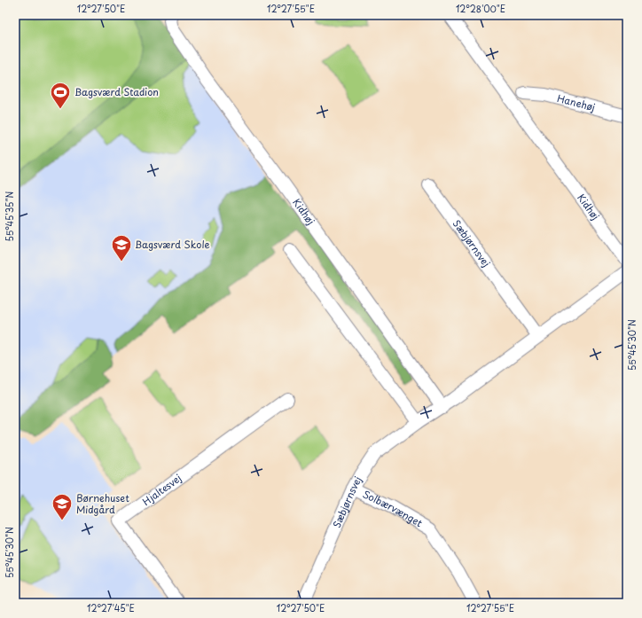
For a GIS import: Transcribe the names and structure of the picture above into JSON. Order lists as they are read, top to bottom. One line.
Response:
{"streets":{"street":["Hanehøj","Kidhøj","Sæbjørnsvej","Hjaltesvej","Solbærvænget"]},"crossings":[["Kidhøj","Sæbjørnsvej"],["Sæbjørnsvej","Solbærvænget"]],"places":{"sports":["Bagsværd Stadion"],"school or university":["Bagsværd Skole","Børnehuset Midgård"]},"coordinates":["12°27'50\"E","12°27'55\"E","12°28'00\"E","55°45'35\"N","55°45'30\"N","12°27'45\"E"]}
